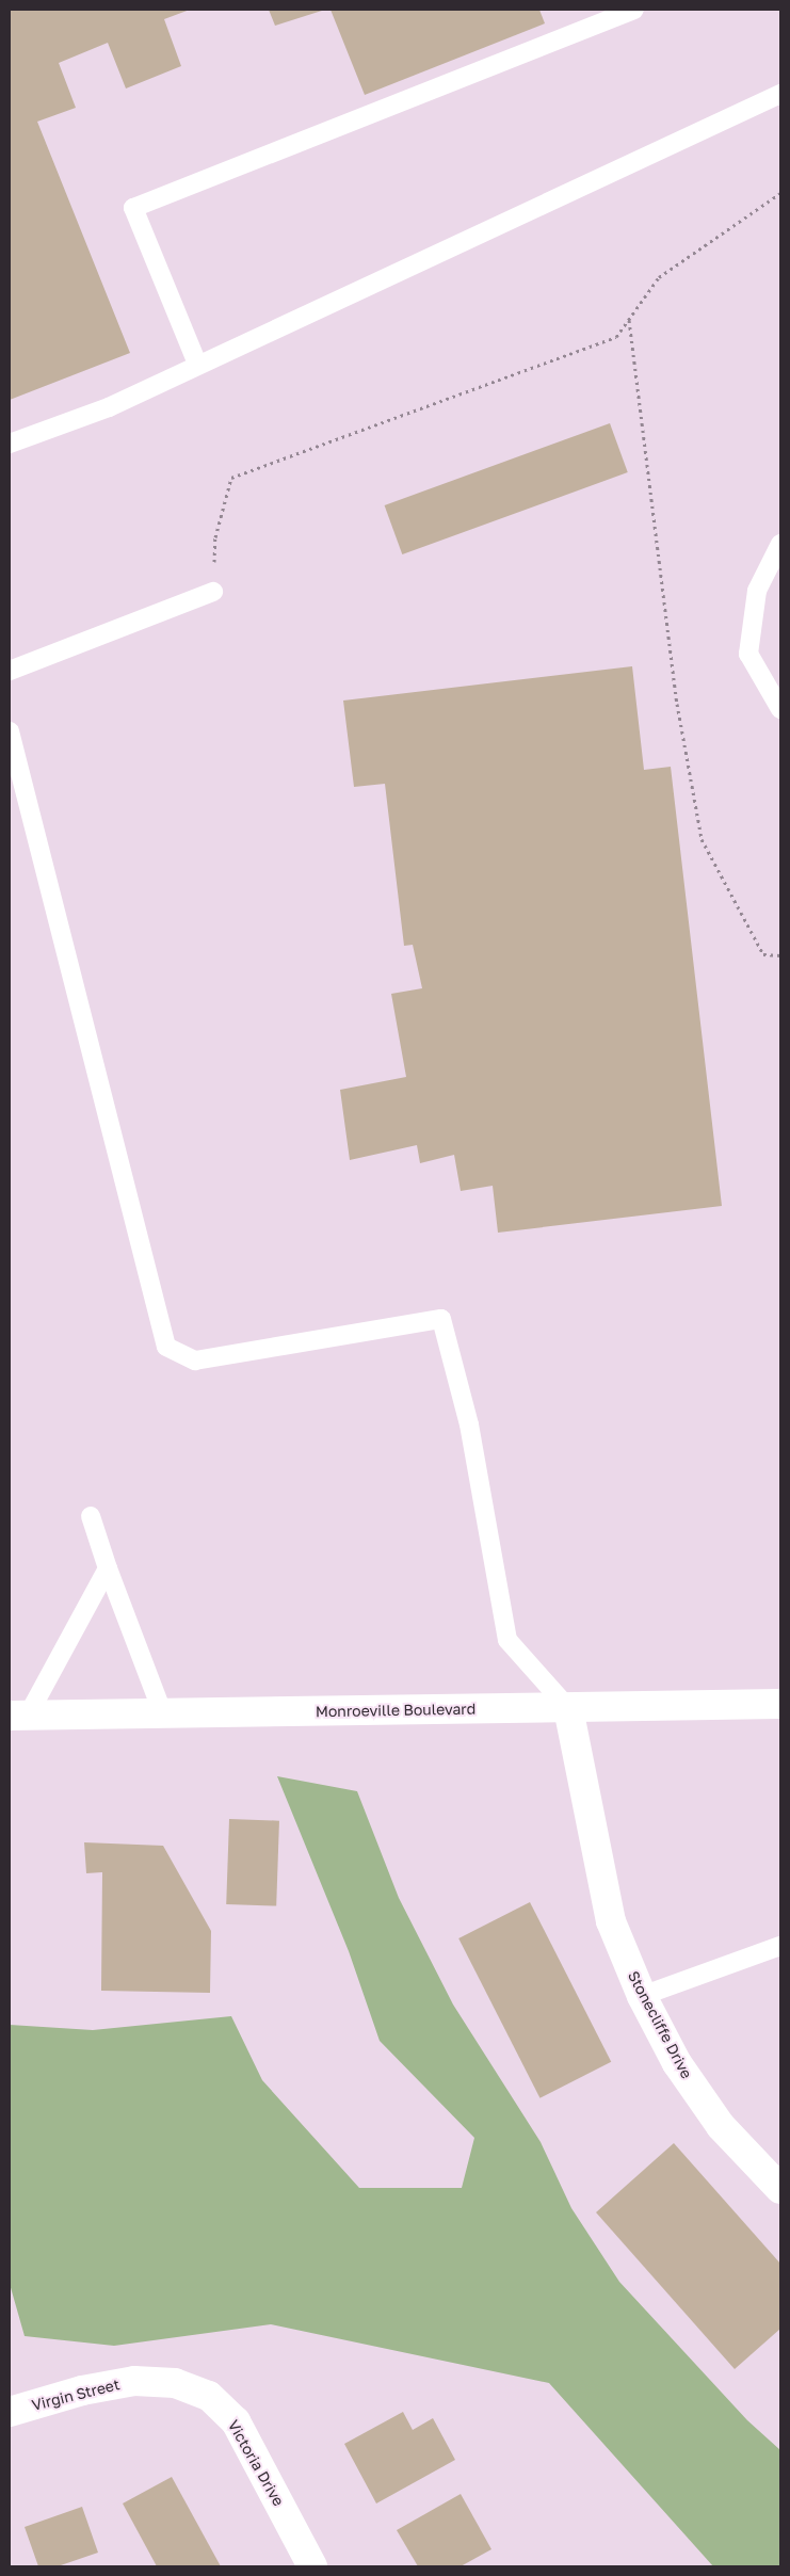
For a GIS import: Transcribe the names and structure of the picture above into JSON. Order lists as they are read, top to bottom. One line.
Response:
{"streets":{"street":["Monroeville Boulevard","Stonecliffe Drive","Virgin Street","Victoria Drive"]},"crossings":[["Monroeville Boulevard","Stonecliffe Drive"],["Virgin Street","Victoria Drive"]]}
